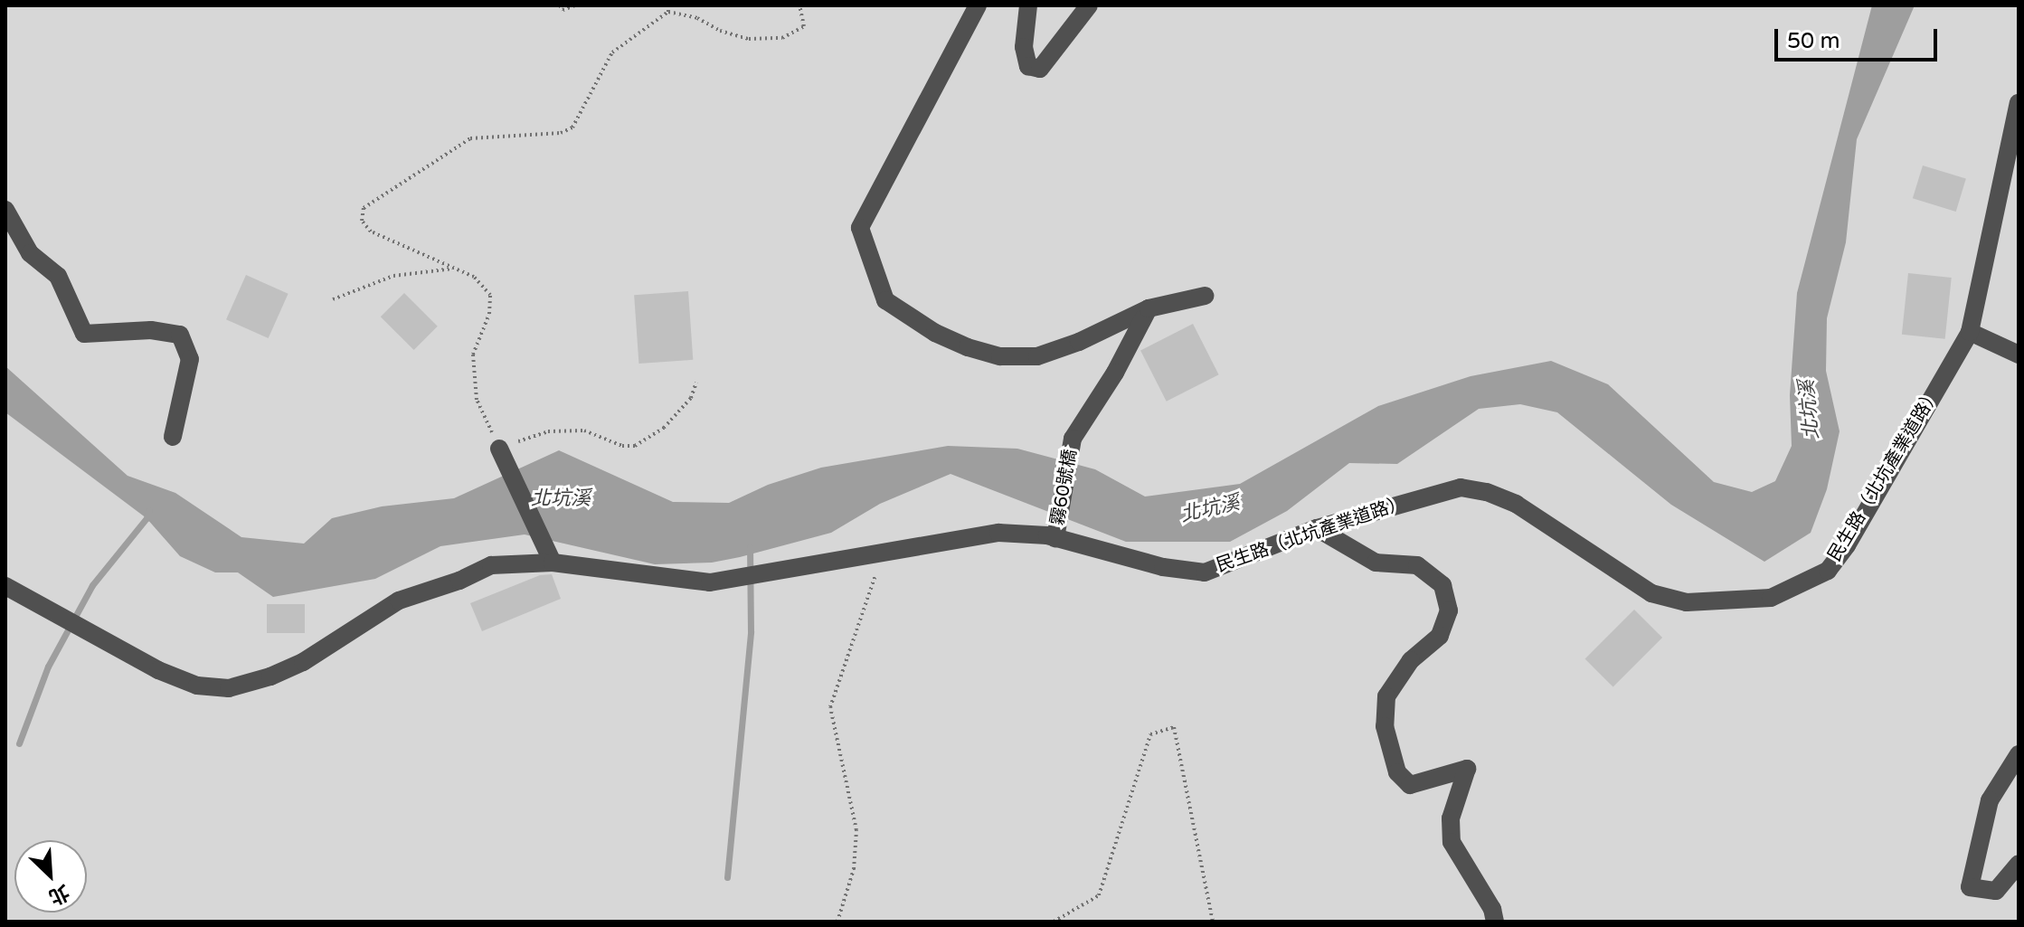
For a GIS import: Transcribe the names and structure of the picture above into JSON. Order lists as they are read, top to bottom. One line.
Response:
{"streets":{"street":["民生路（北坑產業道路）","霧60號橋"]},"crossings":[["民生路（北坑產業道路）","霧60號橋"]],"water":["北坑溪"],"scale_bar":"50 m","north":"bottom right"}
